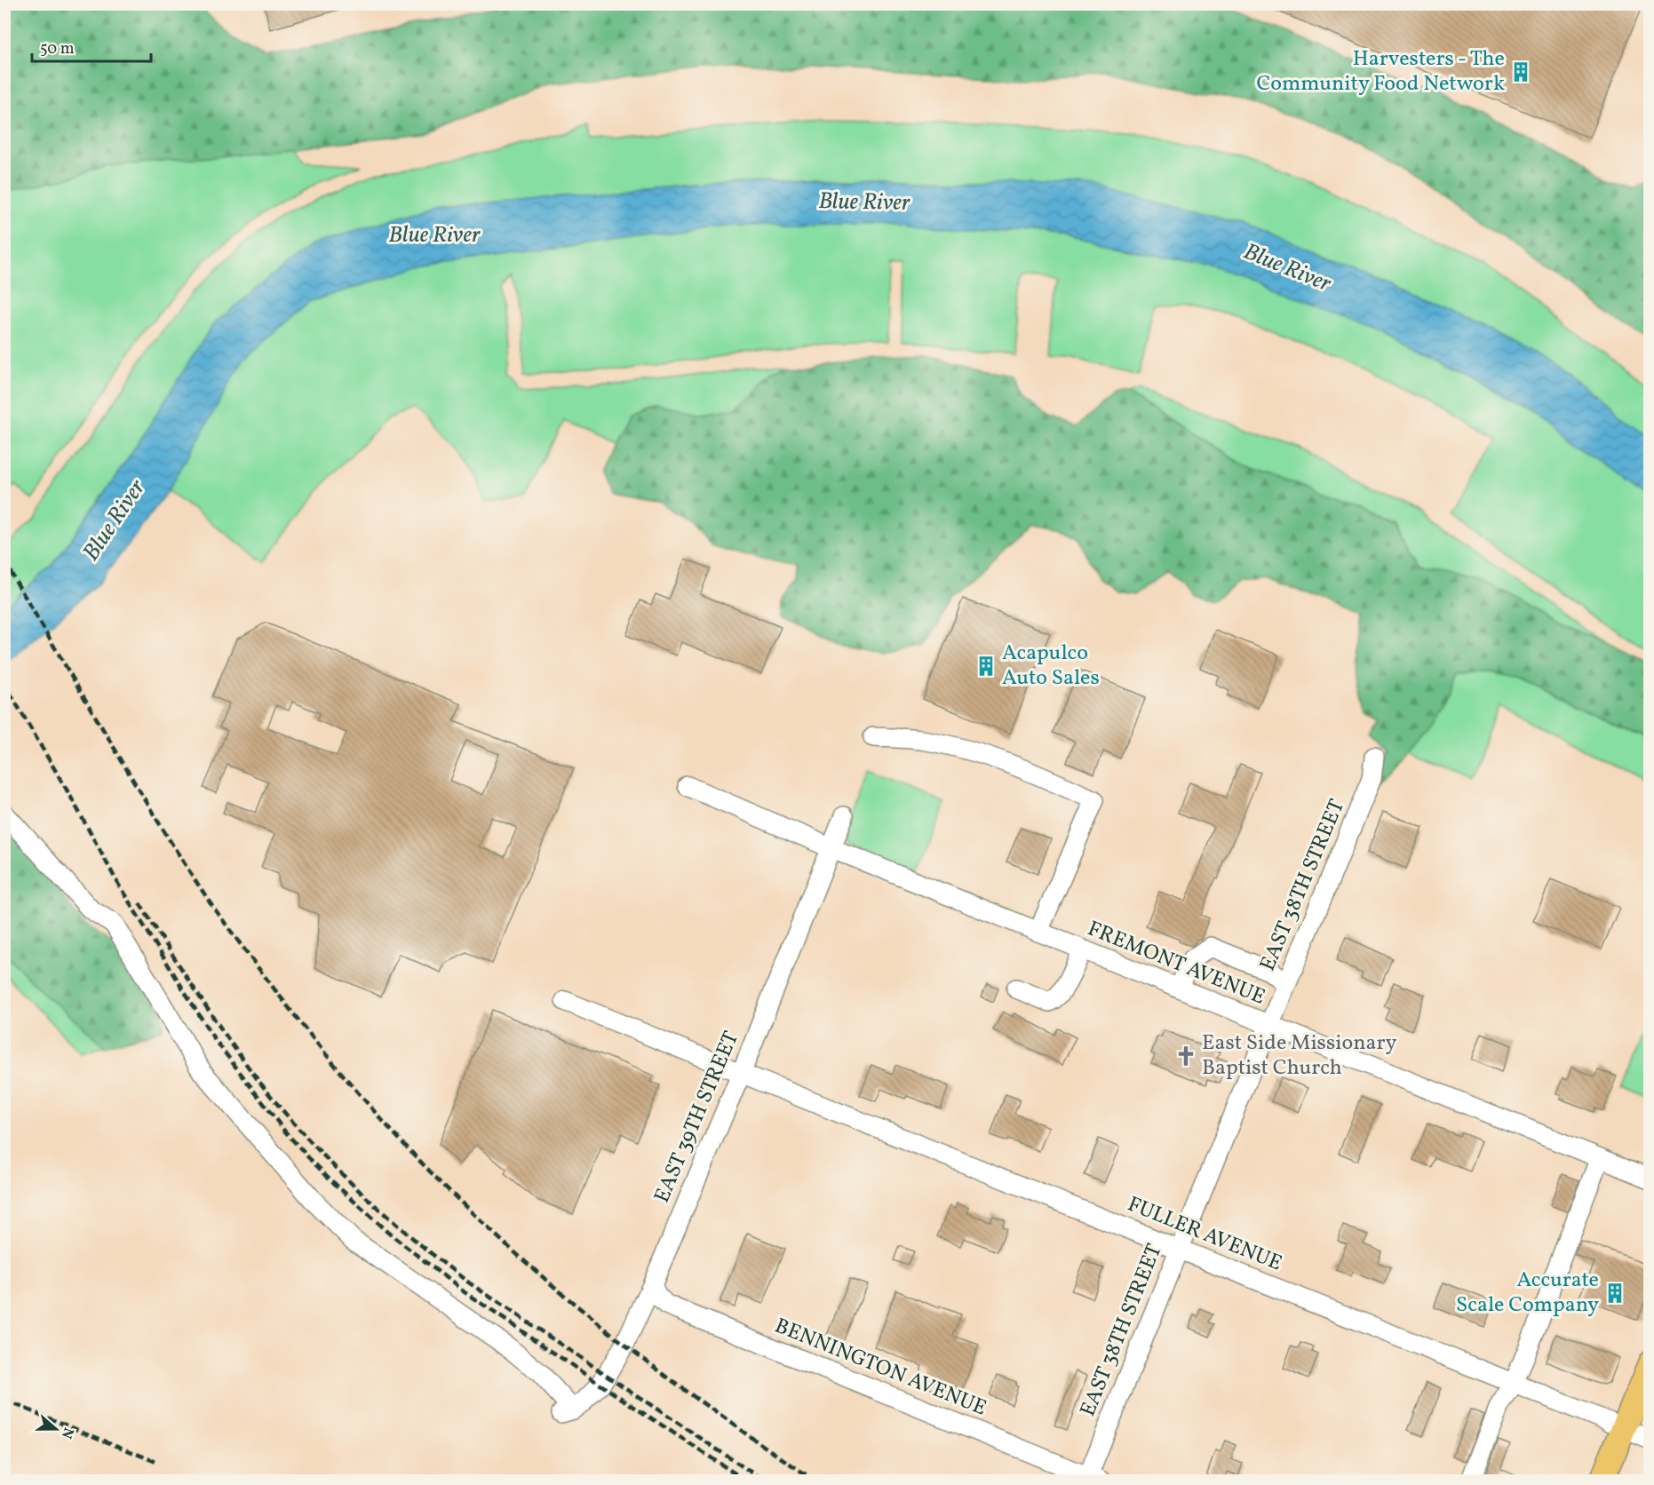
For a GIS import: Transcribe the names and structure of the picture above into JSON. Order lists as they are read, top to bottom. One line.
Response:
{"streets":{"street":["EAST 38TH STREET","FREMONT AVENUE","EAST 39TH STREET","FULLER AVENUE","BENNINGTON AVENUE"]},"crossings":[["EAST 38TH STREET","FREMONT AVENUE"],["EAST 38TH STREET","FULLER AVENUE"],["EAST 38TH STREET","BENNINGTON AVENUE"],["FREMONT AVENUE","EAST 39TH STREET"],["EAST 39TH STREET","FULLER AVENUE"],["EAST 39TH STREET","BENNINGTON AVENUE"]],"water":["Blue River"],"places":{"building":["Harvesters - The Community Food Network","Acapulco Auto Sales","Accurate Scale Company"],"church":["East Side Missionary Baptist Church"]},"scale_bar":"50 m","north":"right"}
